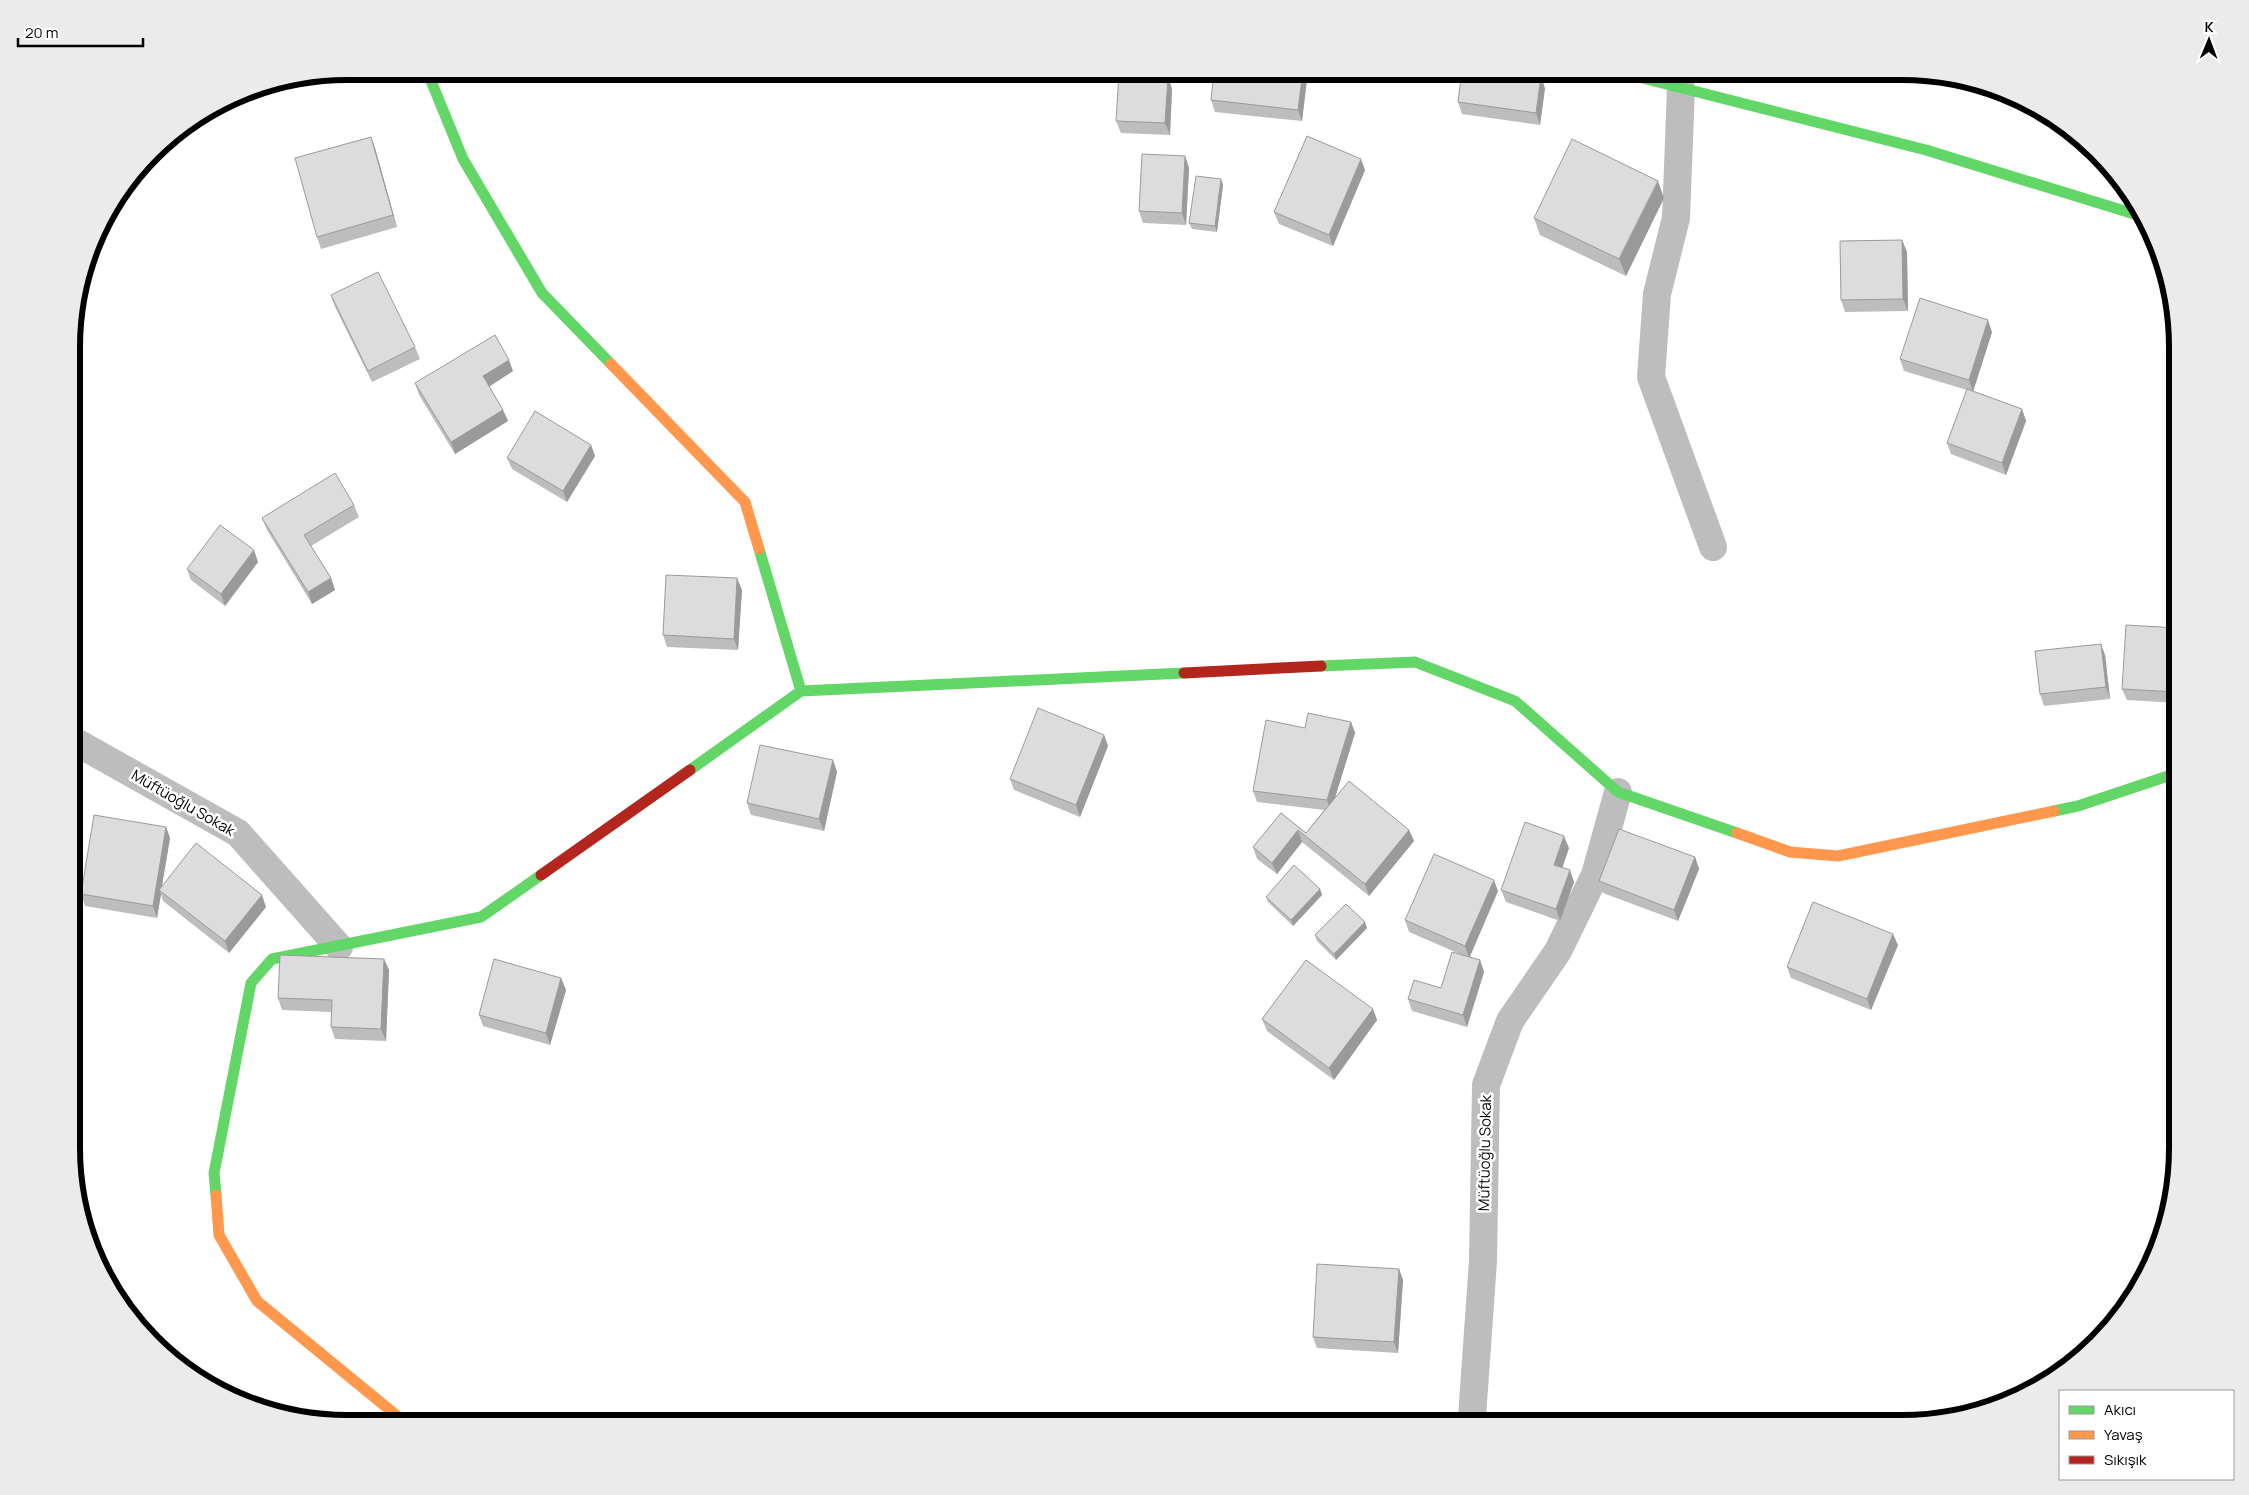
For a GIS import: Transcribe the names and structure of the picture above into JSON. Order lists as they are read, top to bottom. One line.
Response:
{"streets":{"street":["Müftüoğlu Sokak"]},"legend":["Akıcı","Yavaş","Sıkışık"],"scale_bar":"20 m","north":"top"}
